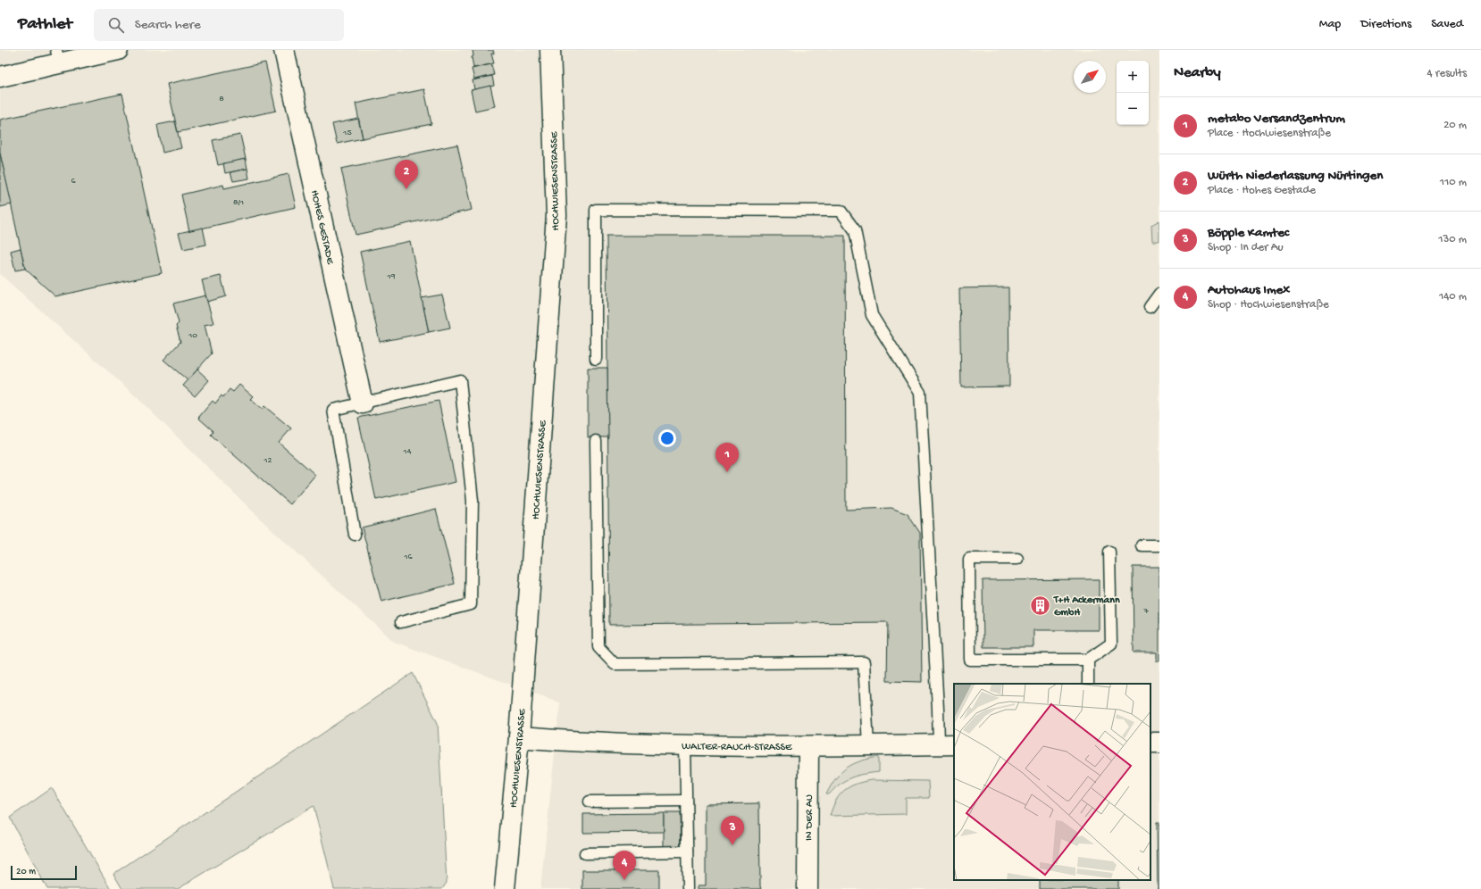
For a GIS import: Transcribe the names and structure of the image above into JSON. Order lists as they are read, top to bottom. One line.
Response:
{"streets":{"street":["HOCHWIESENSTRASSE","HOHES GESTADE","WALTER-RAUCH-STRASSE","IN DER AU"]},"crossings":[["HOCHWIESENSTRASSE","WALTER-RAUCH-STRASSE"],["WALTER-RAUCH-STRASSE","IN DER AU"]],"places":{"building":["T+H Ackermann GmbH"]},"house_numbers":["8","15","6","8/1","19","10","14","12","16","7"],"scale_bar":"20 m","north":"top right","page":{"header":"Pathlet","search":"Search here","nav":["Map","Directions","Saved"],"heading":["Nearby","4 results"],"map_buttons":["+","−"],"list":[{"mark":"1","name":"metabo Versandzentrum","note":"Place · Hochwiesenstraße","value":"20 m"},{"mark":"2","name":"Würth Niederlassung Nürtingen","note":"Place · Hohes Gestade","value":"110 m"},{"mark":"3","name":"Böpple Kamtec","note":"Shop · In der Au","value":"130 m"},{"mark":"4","name":"Autohaus Imex","note":"Shop · Hochwiesenstraße","value":"140 m"}],"pins":["2","1","3","4"],"scale":"20 m"}}
